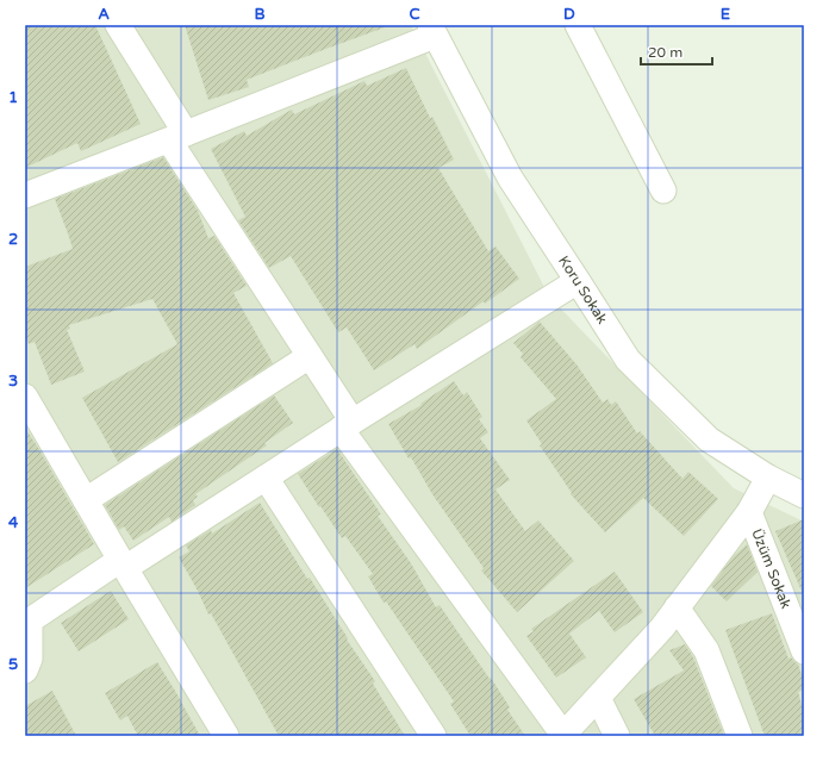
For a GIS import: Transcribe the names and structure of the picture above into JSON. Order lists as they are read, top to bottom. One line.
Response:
{"streets":{"street":["Koru Sokak","Üzüm Sokak"]},"scale_bar":"20 m","grid":{"columns":["A","B","C","D","E"],"rows":["1","2","3","4","5"]}}
